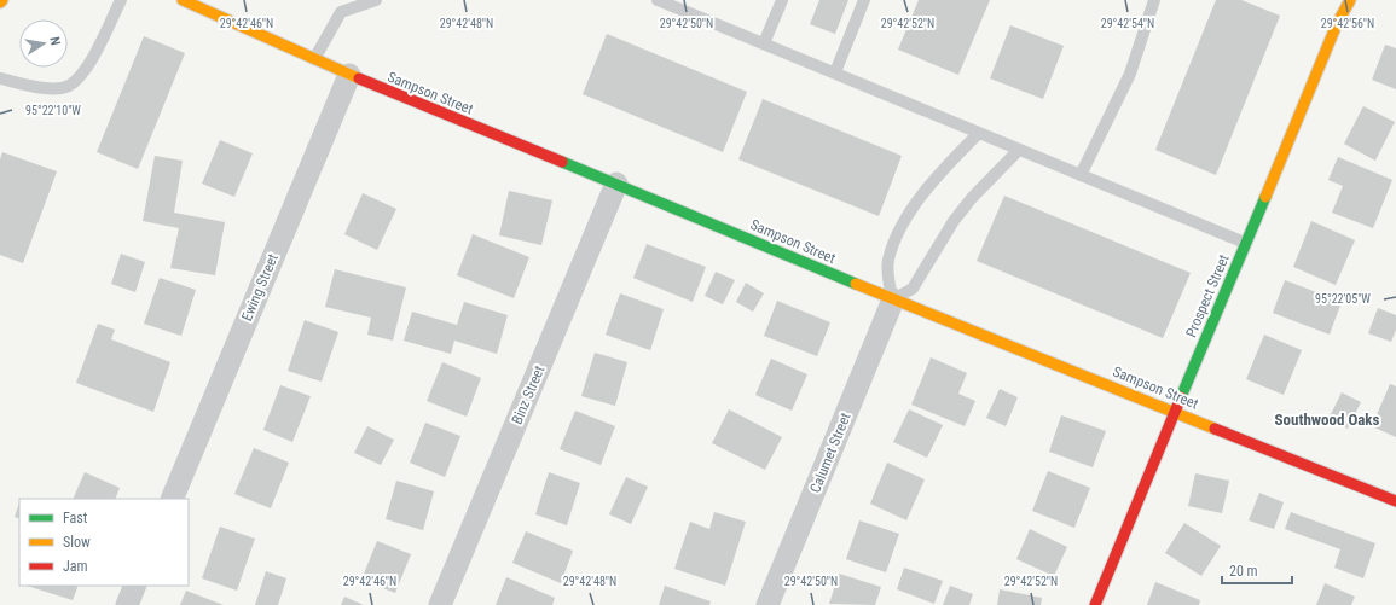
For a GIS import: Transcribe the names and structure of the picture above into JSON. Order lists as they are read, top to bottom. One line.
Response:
{"streets":{"street":["Sampson Street","Ewing Street","Prospect Street","Binz Street","Calumet Street"]},"crossings":[["Sampson Street","Ewing Street"],["Sampson Street","Prospect Street"],["Sampson Street","Binz Street"],["Sampson Street","Calumet Street"]],"districts":["Southwood Oaks"],"legend":["Fast","Slow","Jam"],"scale_bar":"20 m","north":"right","coordinates":["29°42'46\"N","29°42'48\"N","29°42'50\"N","29°42'52\"N","29°42'54\"N","29°42'56\"N","95°22'10\"W","95°22'05\"W"]}
